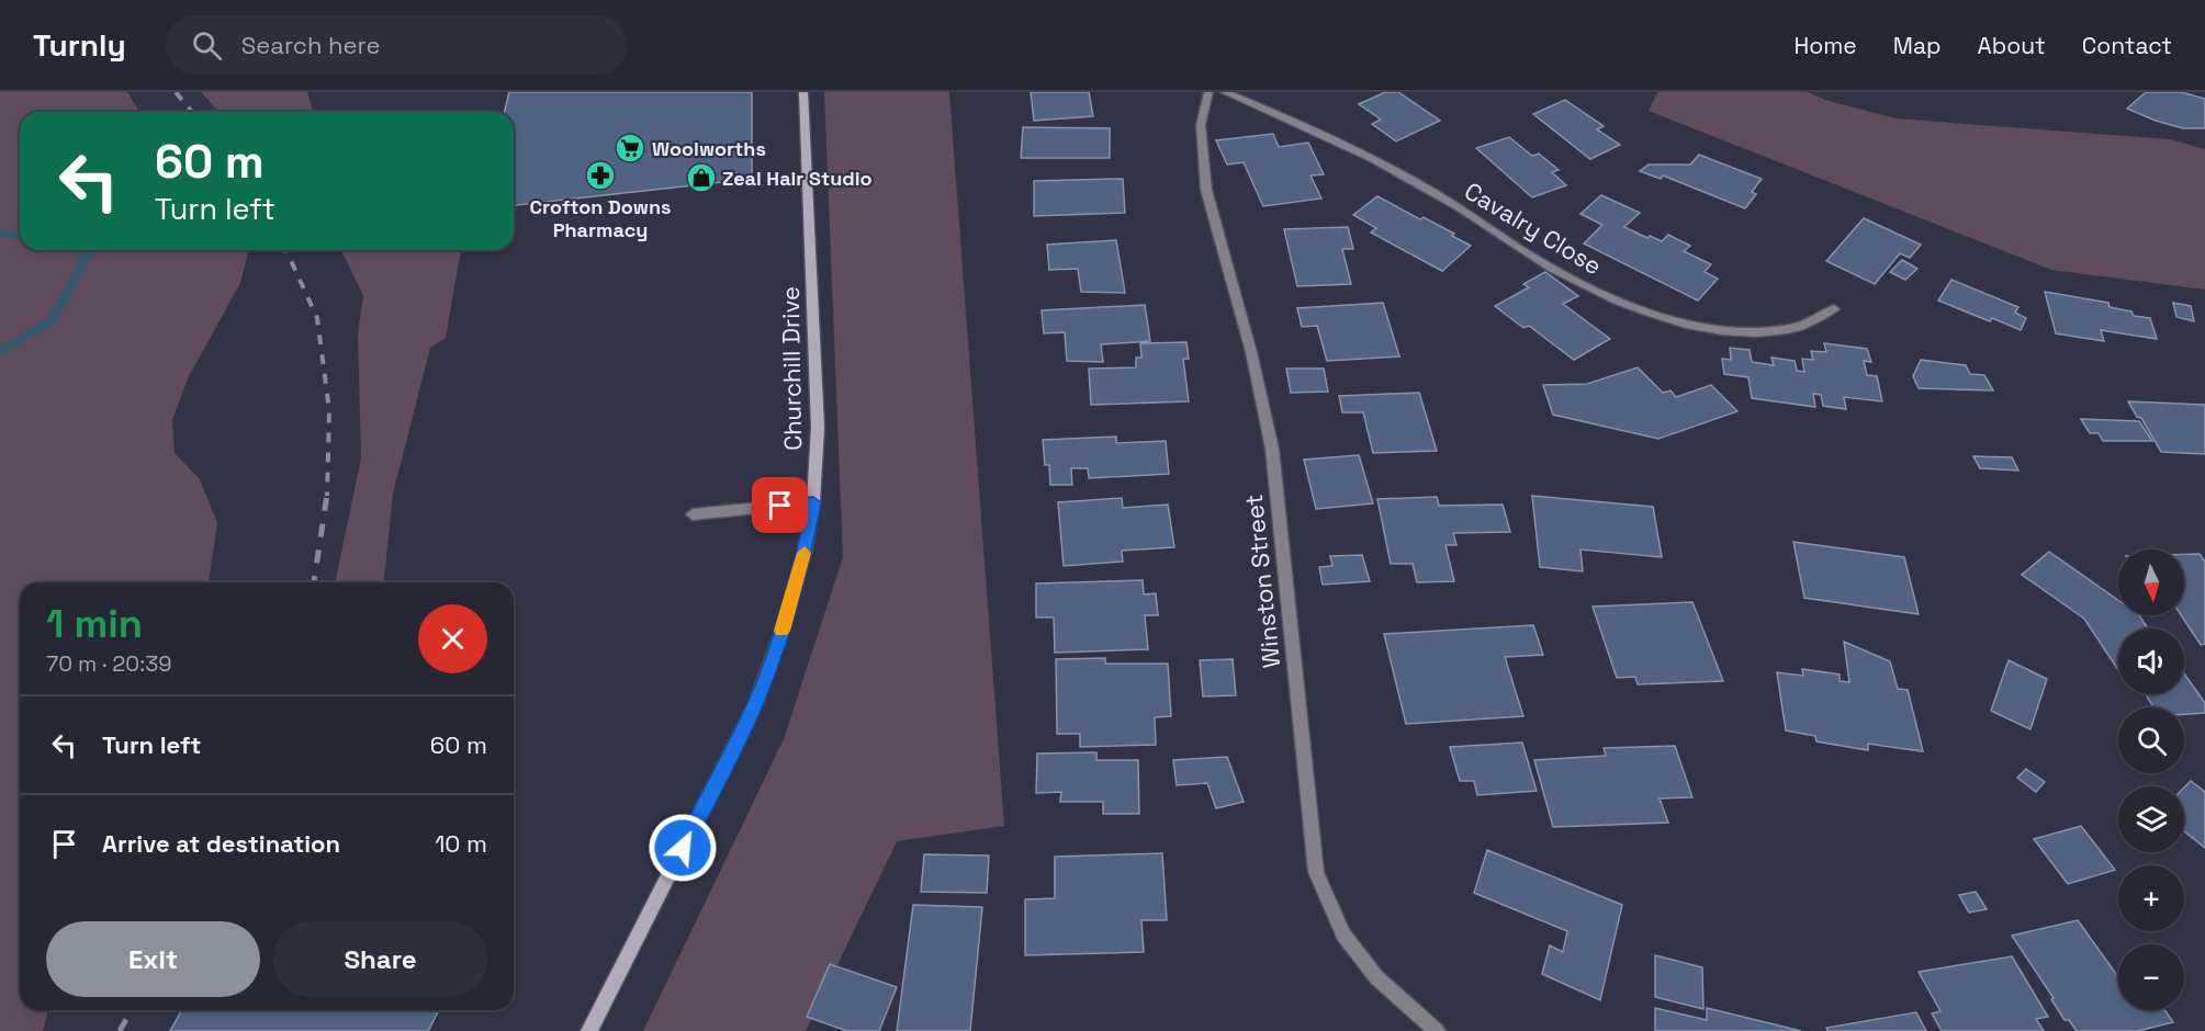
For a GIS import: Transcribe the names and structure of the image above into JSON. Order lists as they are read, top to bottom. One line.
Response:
{"streets":{"main road":["Churchill Drive"],"street":["Cavalry Close","Winston Street"]},"places":{"supermarket":["Woolworths"],"pharmacy":["Crofton Downs Pharmacy"],"shop":["Zeal Hair Studio"]},"north":"bottom","page":{"header":"Turnly","search":"Search here","nav":["Home","Map","About","Contact"],"turn":["60 m","Turn left"],"map_buttons":["+","−"],"heading":["1 min","70 m · 20:39"],"list":[{"name":"Turn left","value":"60 m"},{"name":"Arrive at destination","value":"10 m"}],"buttons":["Exit","Share"]}}
